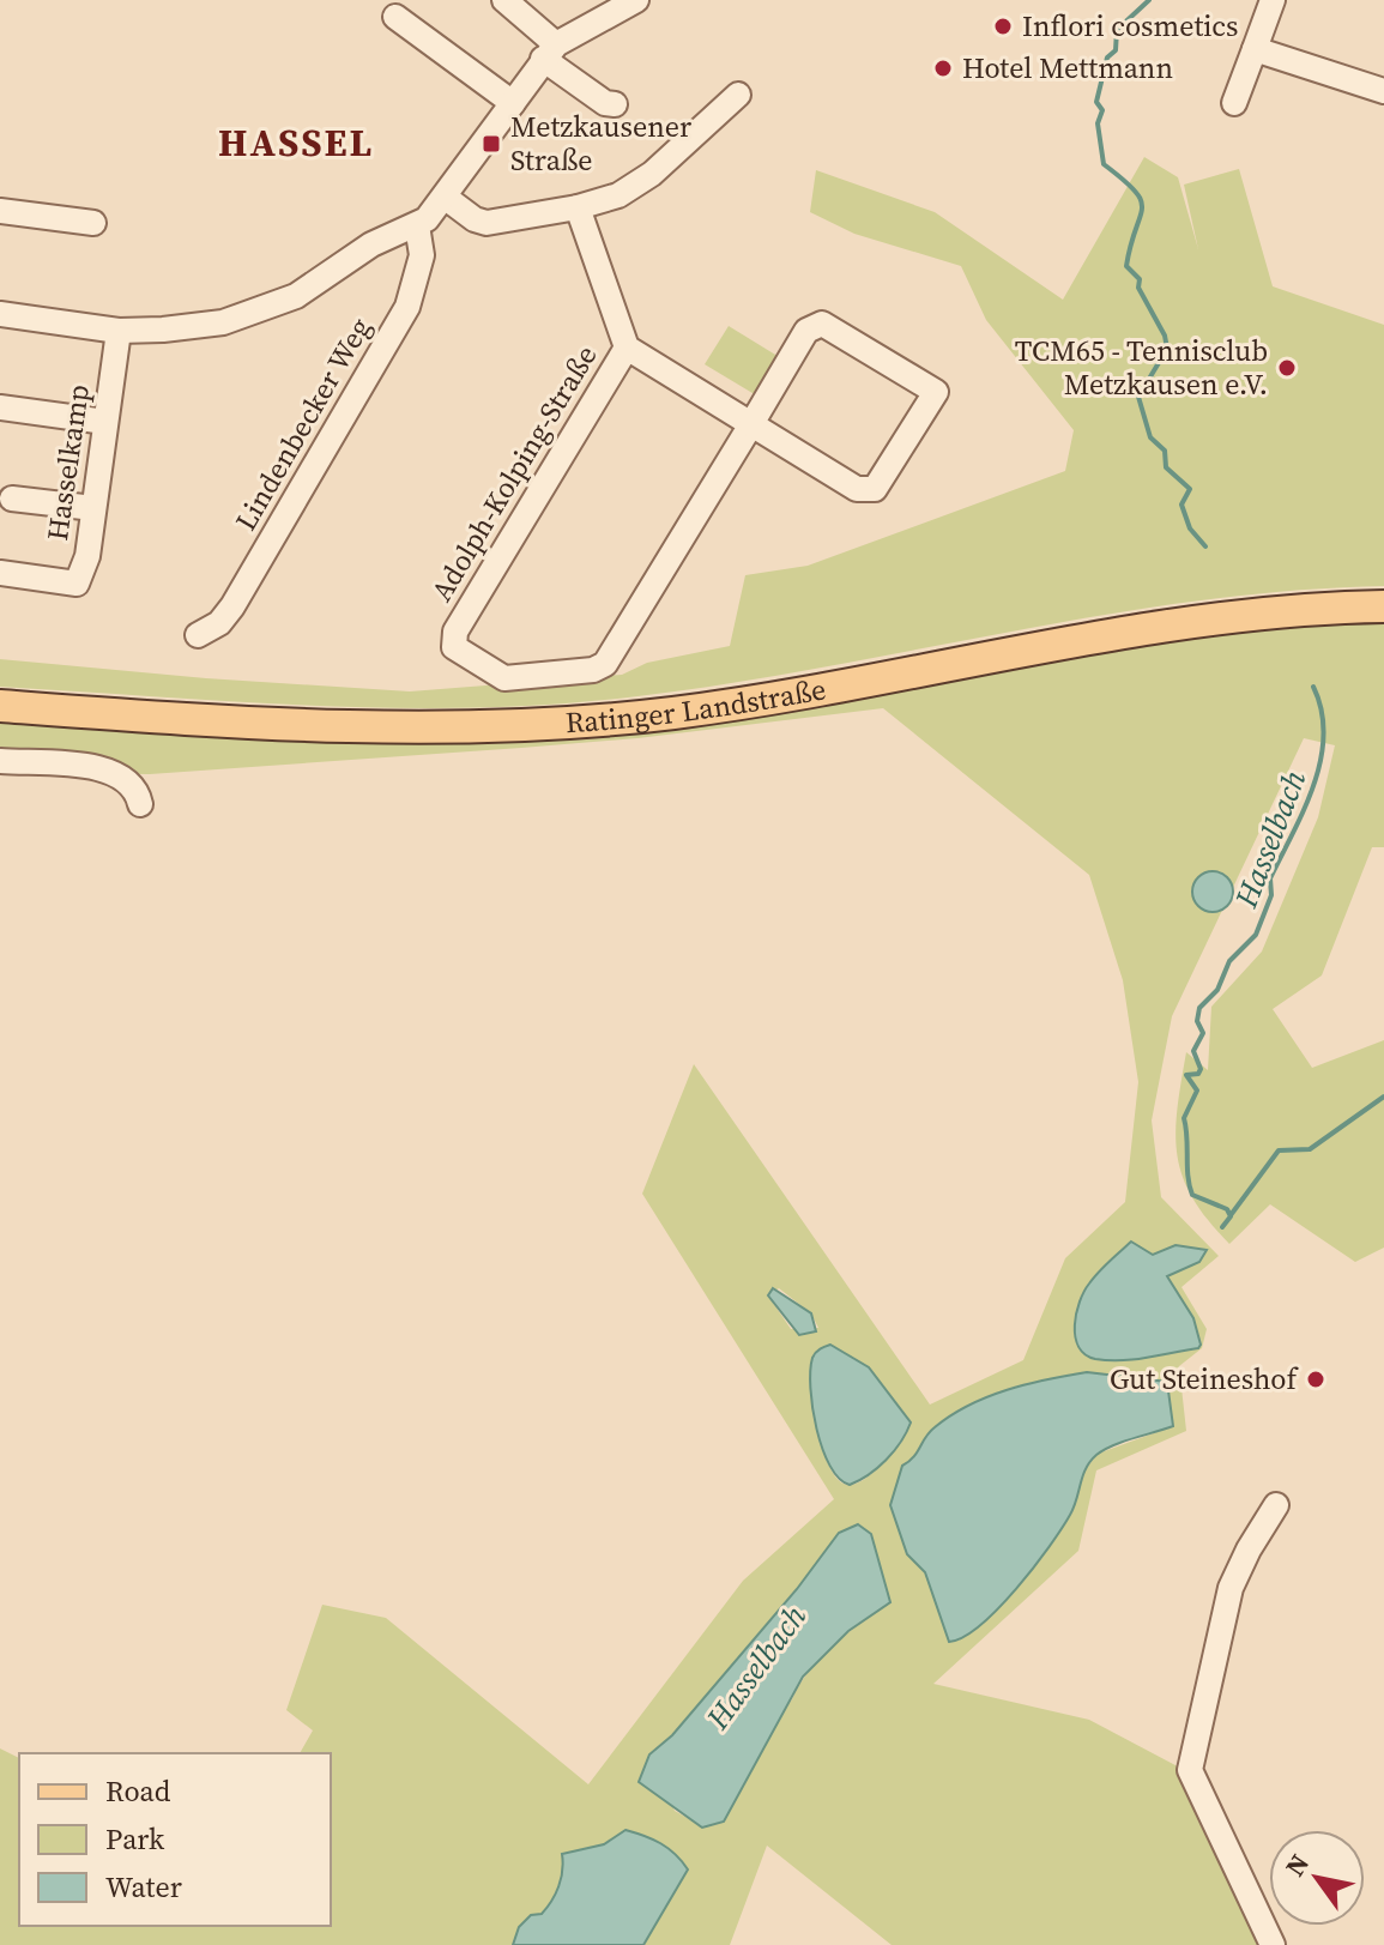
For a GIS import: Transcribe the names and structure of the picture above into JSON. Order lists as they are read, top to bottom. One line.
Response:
{"streets":{"main road":["Ratinger Landstraße"],"street":["Lindenbecker Weg","Hasselkamp","Adolph-Kolping-Straße"]},"districts":["HASSEL"],"water":["Hasselbach"],"places":{"other":["Inflori cosmetics","Hotel Mettmann","TCM65 - Tennisclub Metzkausen e.V.","Gut Steineshof"],"transit":["Metzkausener Straße"]},"legend":["Road","Park","Water"],"north":"top left"}
